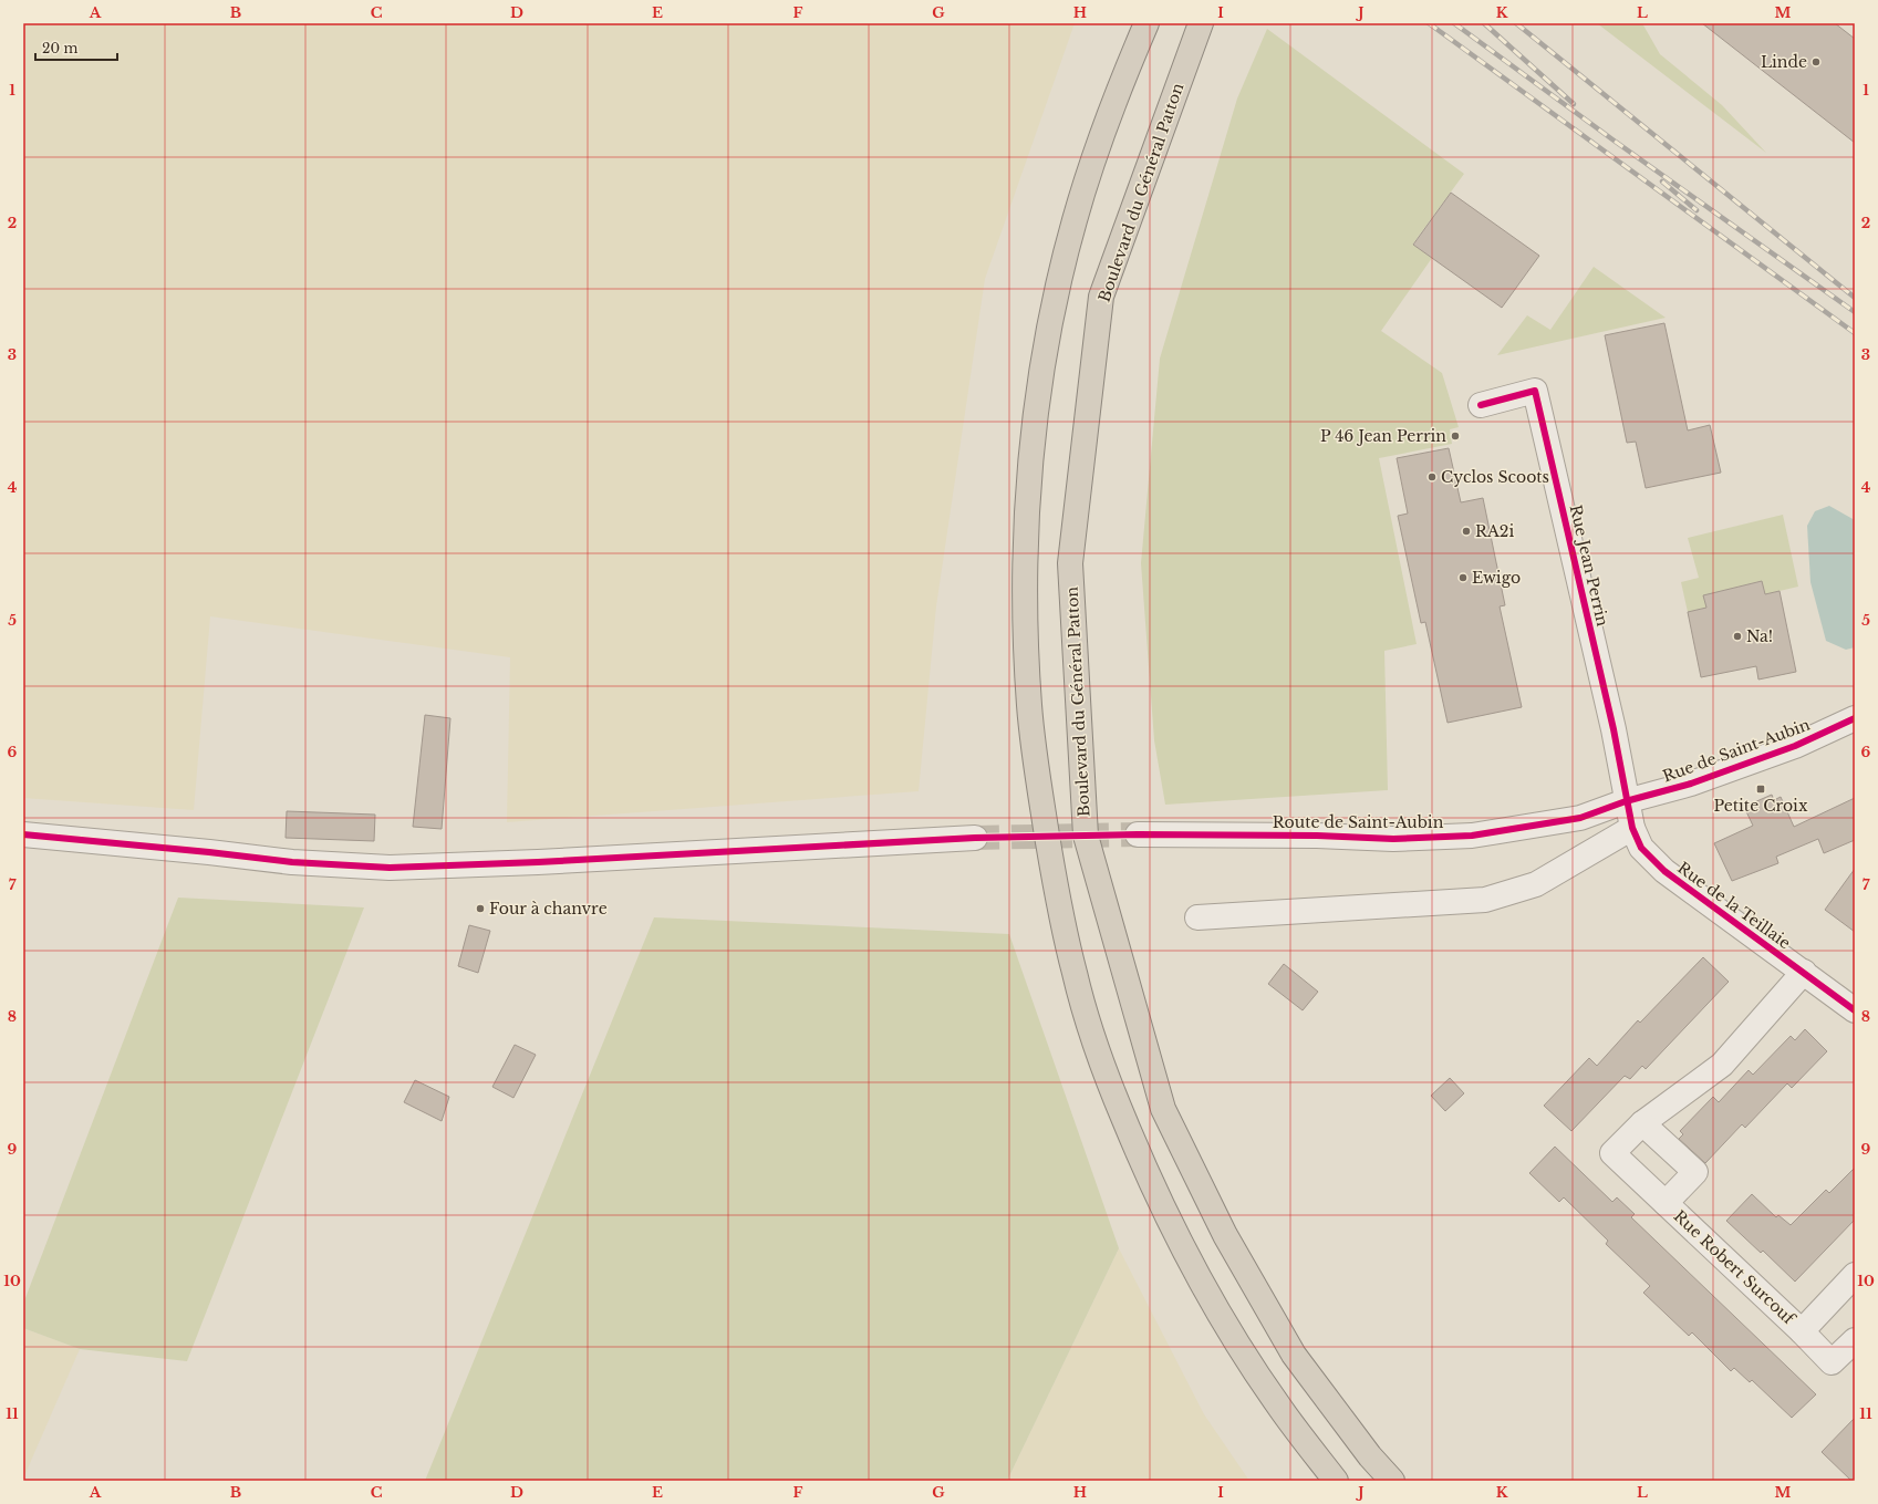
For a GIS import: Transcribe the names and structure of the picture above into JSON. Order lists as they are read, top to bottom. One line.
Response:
{"streets":{"highway":["Boulevard du Général Patton"],"street":["Rue Jean Perrin","Rue de Saint-Aubin","Route de Saint-Aubin","Rue de la Teillaie","Rue Robert Surcouf"]},"crossings":[["Rue Jean Perrin","Rue de Saint-Aubin"],["Rue Jean Perrin","Route de Saint-Aubin"],["Rue Jean Perrin","Rue de la Teillaie"],["Rue de Saint-Aubin","Route de Saint-Aubin"],["Rue de Saint-Aubin","Rue de la Teillaie"],["Route de Saint-Aubin","Rue de la Teillaie"],["Rue de la Teillaie","Rue Robert Surcouf"]],"places":{"other":["Linde","P 46 Jean Perrin","Cyclos Scoots","RA2i","Ewigo","Na!","Four à chanvre"],"transit":["Petite Croix"]},"scale_bar":"20 m","grid":{"columns":["A","B","C","D","E","F","G","H","I","J","K","L","M"],"rows":["1","2","3","4","5","6","7","8","9","10","11"]}}
